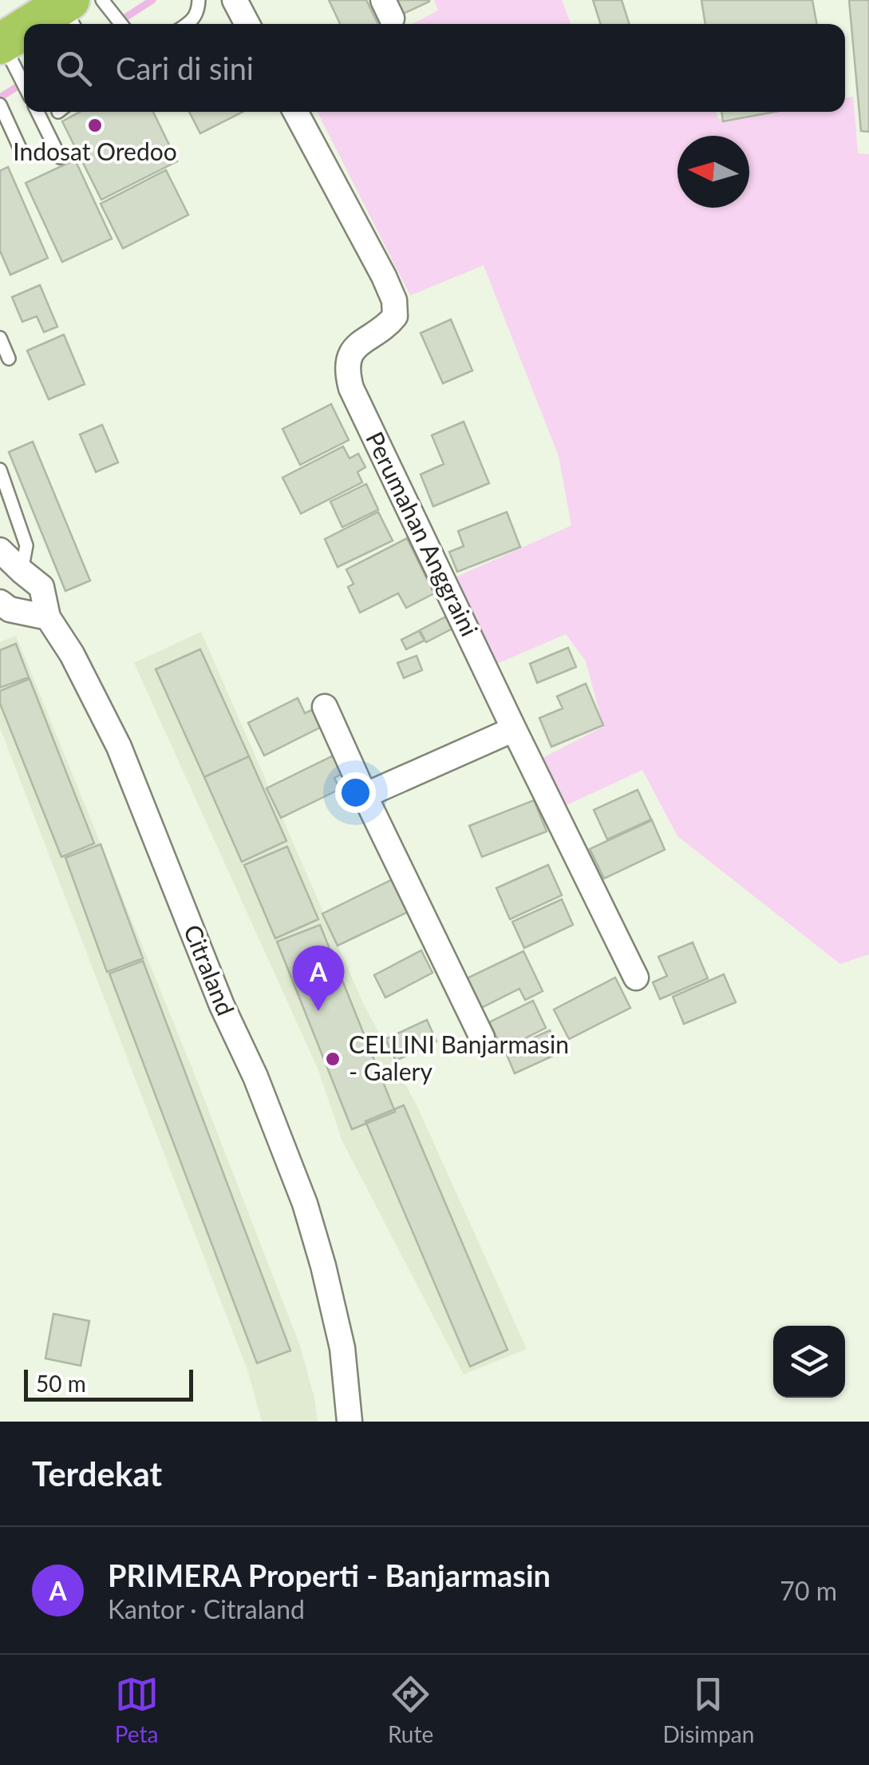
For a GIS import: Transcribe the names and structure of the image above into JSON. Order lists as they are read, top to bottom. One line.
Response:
{"streets":{"street":["Perumahan Anggraini","Citraland"]},"places":["Indosat Oredoo","CELLINI Banjarmasin - Galery"],"scale_bar":"50 m","north":"left","page":{"search":"Cari di sini","pins":"A","scale":"50 m","heading":"Terdekat","list":[{"mark":"A","name":"PRIMERA Properti - Banjarmasin","note":"Kantor · Citraland","value":"70 m"}],"nav":["Peta","Rute","Disimpan"]}}
